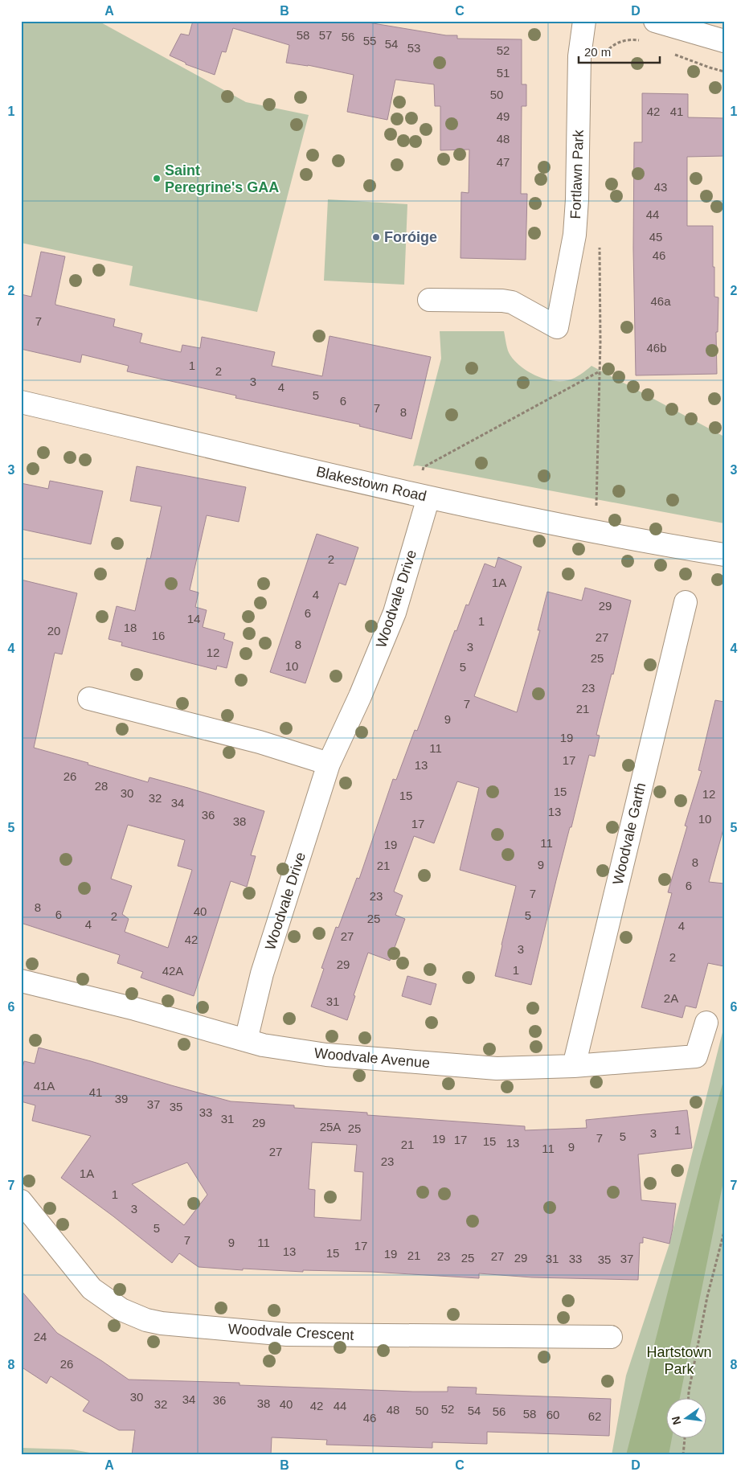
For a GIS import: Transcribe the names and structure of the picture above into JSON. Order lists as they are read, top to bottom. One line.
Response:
{"streets":{"street":["Fortlawn Park","Blakestown Road","Woodvale Drive","Woodvale Garth","Woodvale Avenue","Woodvale Crescent"]},"crossings":[["Blakestown Road","Woodvale Drive"],["Woodvale Drive","Woodvale Avenue"],["Woodvale Garth","Woodvale Avenue"]],"parks":["Hartstown Park"],"places":["Saint Peregrine's GAA","Foróige"],"house_numbers":["58","57","56","55","54","53","52","51","50","42","41","49","48","47","43","44","45","46","46a","7","46b","1","2","3","4","5","6","7","8","2","1A","4","29","6","14","1","18","20","16","27","8","3","12","25","10","5","23","7","21","9","19","11","17","13","26","28","15","30","12","15","32","34","13","36","10","38","17","11","19","8","9","21","6","7","23","8","40","6","5","2","25","4","4","27","42","3","2","29","1","42A","2A","31","41A","41","39","37","35","33","31","29","25A","25","1","3","5","7","19","17","15","13","21","9","11","27","23","1A","1","3","5","7","9","11","17","13","15","19","21","23","27","25","29","31","33","37","35","24","26","30","34","36","38","32","40","42","44","52","48","50","54","56","58","60","62","46"],"scale_bar":"20 m","north":"left","grid":{"columns":["A","B","C","D"],"rows":["1","2","3","4","5","6","7","8"]}}
